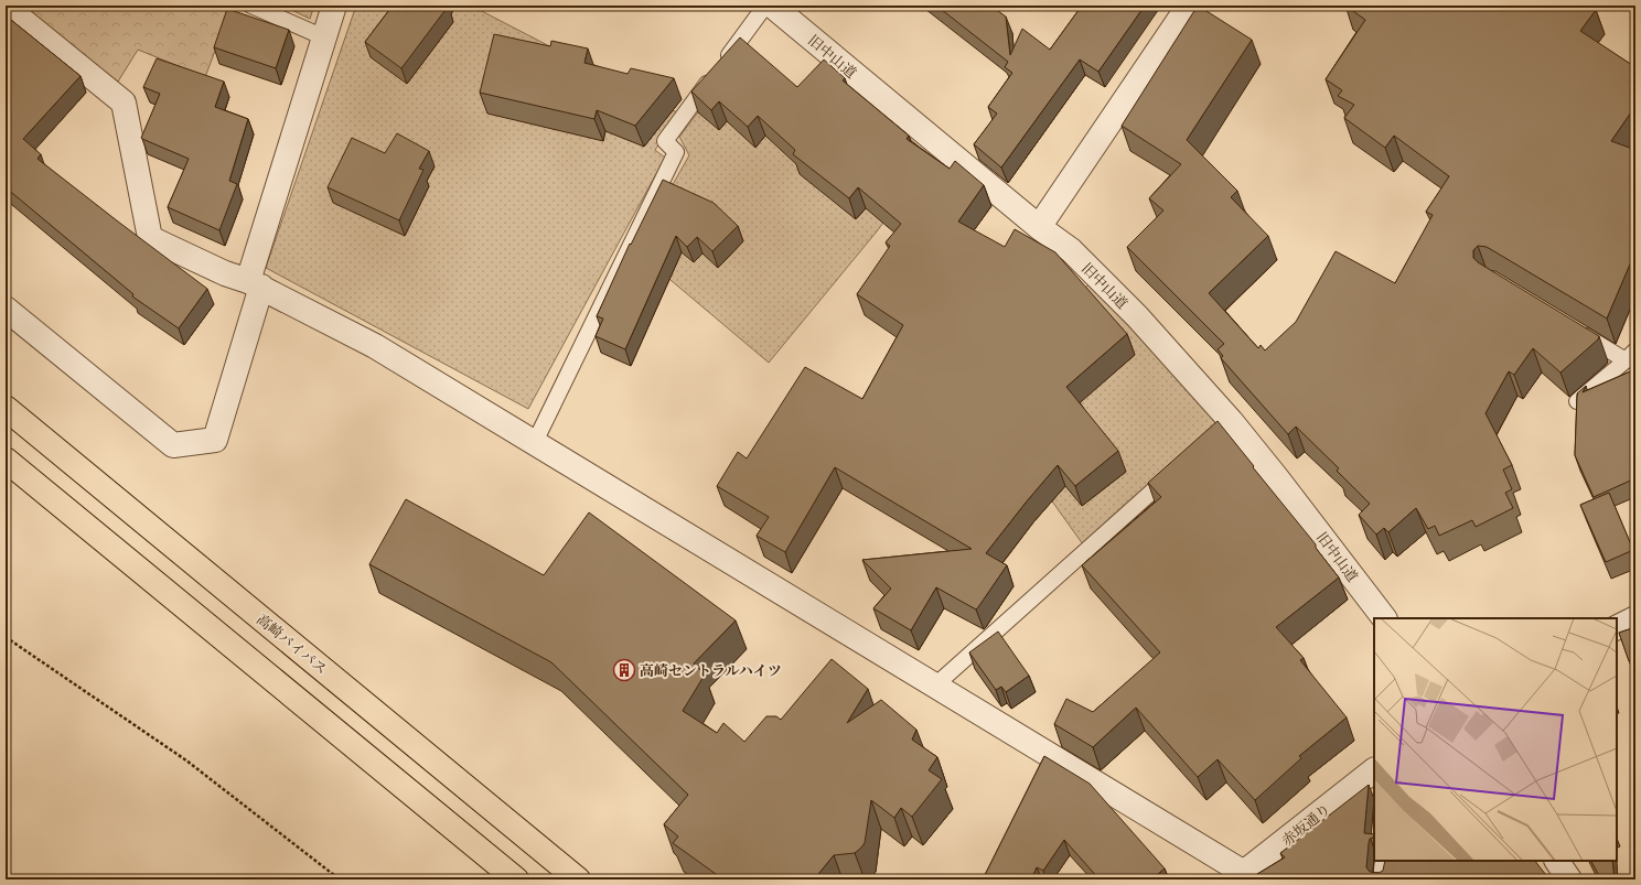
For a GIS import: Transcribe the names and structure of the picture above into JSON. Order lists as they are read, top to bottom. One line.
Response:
{"streets":{"highway":["高崎バイパス"],"street":["旧中山道","赤坂通り"]},"places":{"building":["高崎セントラルハイツ"]}}
